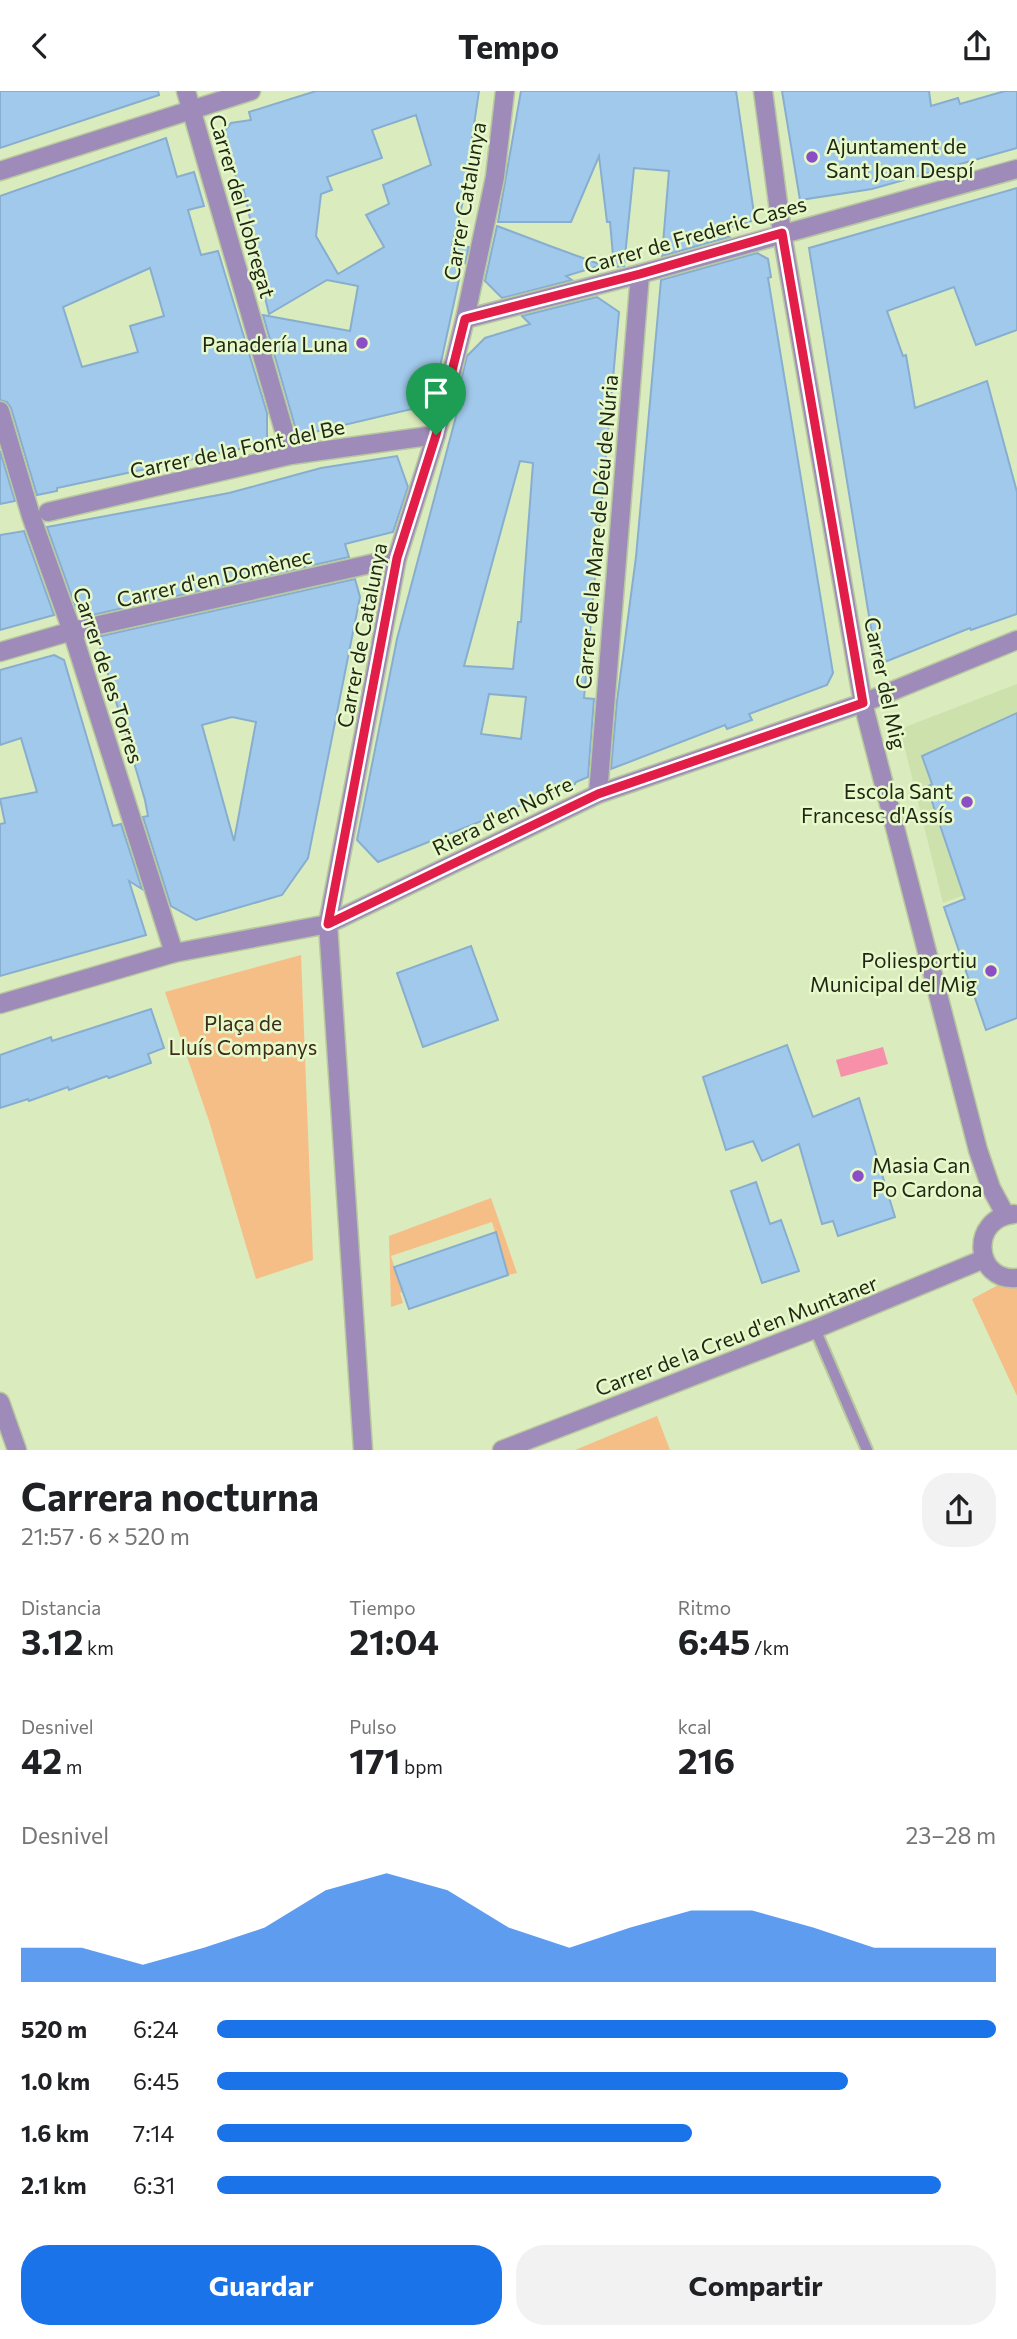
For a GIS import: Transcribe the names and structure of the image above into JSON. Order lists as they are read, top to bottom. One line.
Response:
{"streets":{"street":["Carrer Catalunya","Carrer del Llobregat","Carrer de Frederic Cases","Carrer de la Font del Be","Carrer de la Mare de Déu de Núria","Carrer d'en Domènec","Carrer de Catalunya","Carrer de les Torres","Carrer del Mig","Riera d'en Nofre","Carrer de la Creu d'en Muntaner"]},"crossings":[["Carrer Catalunya","Carrer de Frederic Cases"],["Carrer Catalunya","Carrer de Catalunya"],["Carrer del Llobregat","Carrer de la Font del Be"],["Carrer de Frederic Cases","Carrer de la Mare de Déu de Núria"],["Carrer de Frederic Cases","Carrer de Catalunya"],["Carrer de Frederic Cases","Carrer del Mig"],["Carrer de la Font del Be","Carrer de Catalunya"],["Carrer de la Mare de Déu de Núria","Riera d'en Nofre"],["Carrer d'en Domènec","Carrer de Catalunya"],["Carrer d'en Domènec","Carrer de les Torres"],["Carrer de Catalunya","Riera d'en Nofre"],["Carrer de les Torres","Riera d'en Nofre"],["Carrer del Mig","Riera d'en Nofre"]],"parks":["Plaça de Lluís Companys"],"places":["Ajuntament de Sant Joan Despí","Panadería Luna","Escola Sant Francesc d'Assís","Poliesportiu Municipal del Mig","Masia Can Po Cardona"],"page":{"header":"Tempo","heading":["Carrera nocturna","21:57 · 6 × 520 m"],"stats":[["Distancia","3.12 km"],["Tiempo","21:04"],["Ritmo","6:45 /km"],["Desnivel","42 m"],["Pulso","171 bpm"],["kcal","216"]],"chart":["Desnivel","23–28 m"],"list":[{"name":"520 m","note":"6:24"},{"name":"1.0 km","note":"6:45"},{"name":"1.6 km","note":"7:14"},{"name":"2.1 km","note":"6:31"}],"buttons":["Guardar","Compartir"]}}
